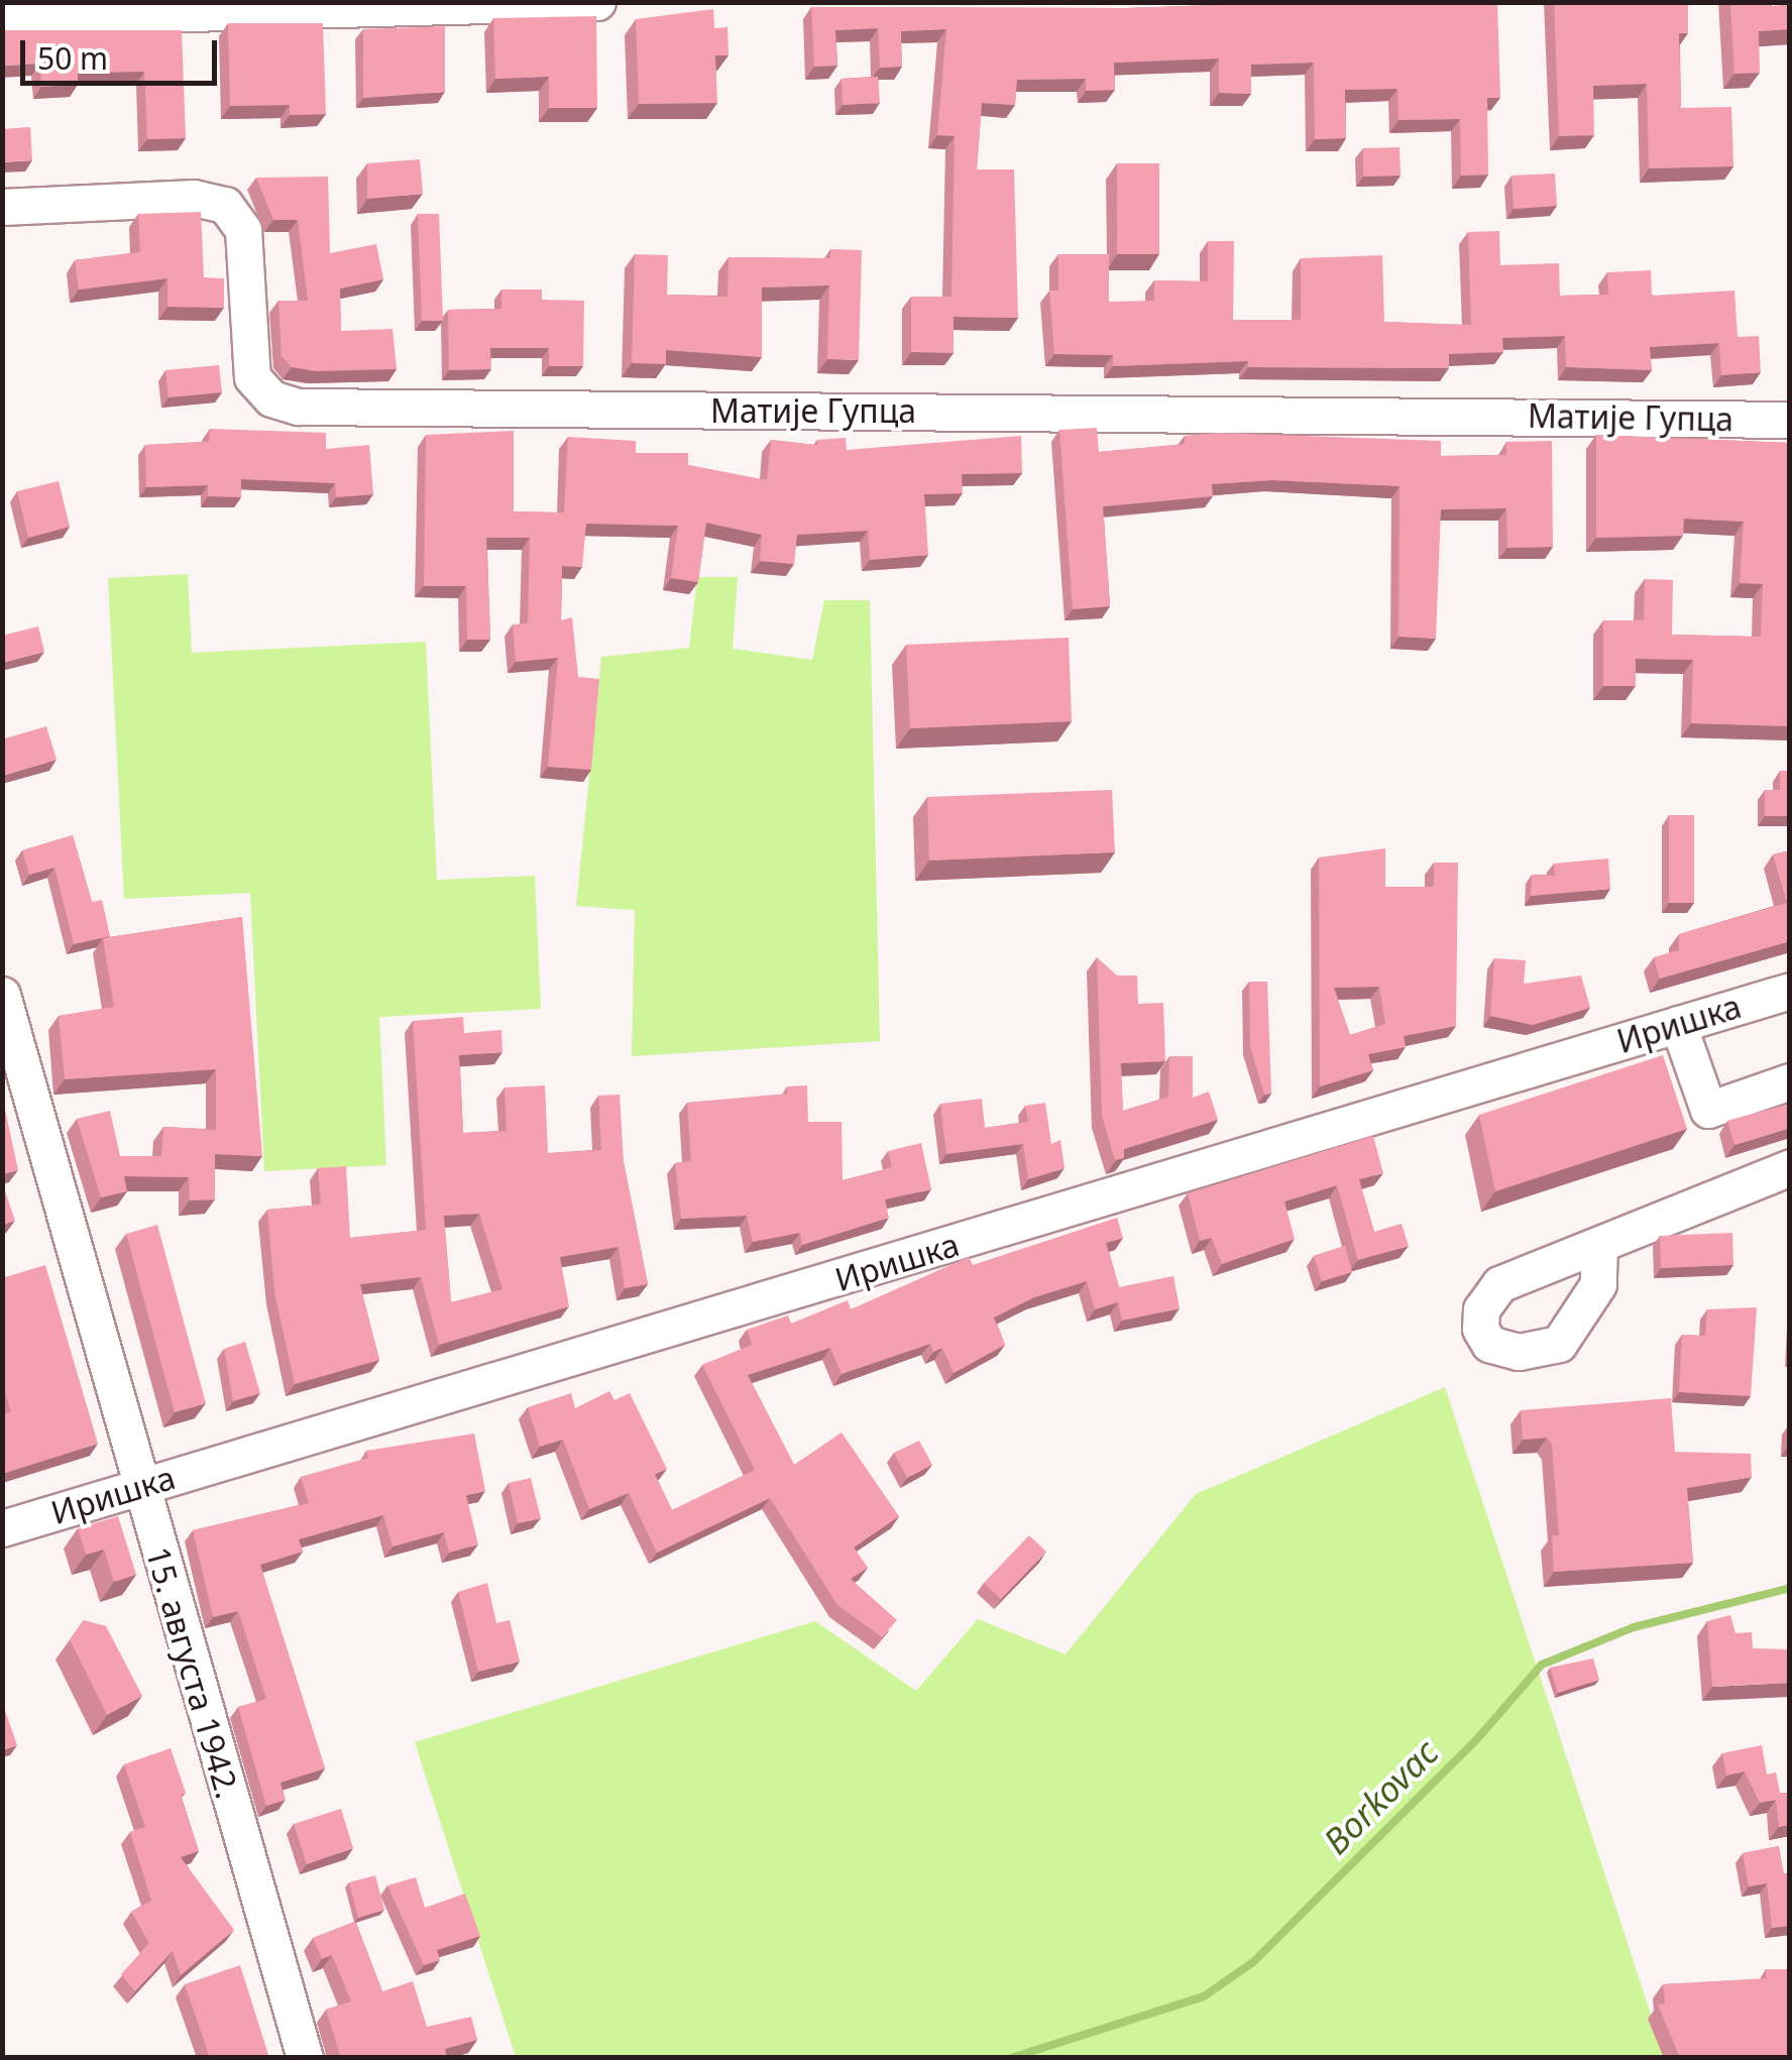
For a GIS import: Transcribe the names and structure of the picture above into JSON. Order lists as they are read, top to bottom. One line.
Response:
{"streets":{"street":["Матије Гупца","Иришка","15. августа 1942."]},"crossings":[["Иришка","15. августа 1942."]],"water":["Borkovac"],"scale_bar":"50 m"}
